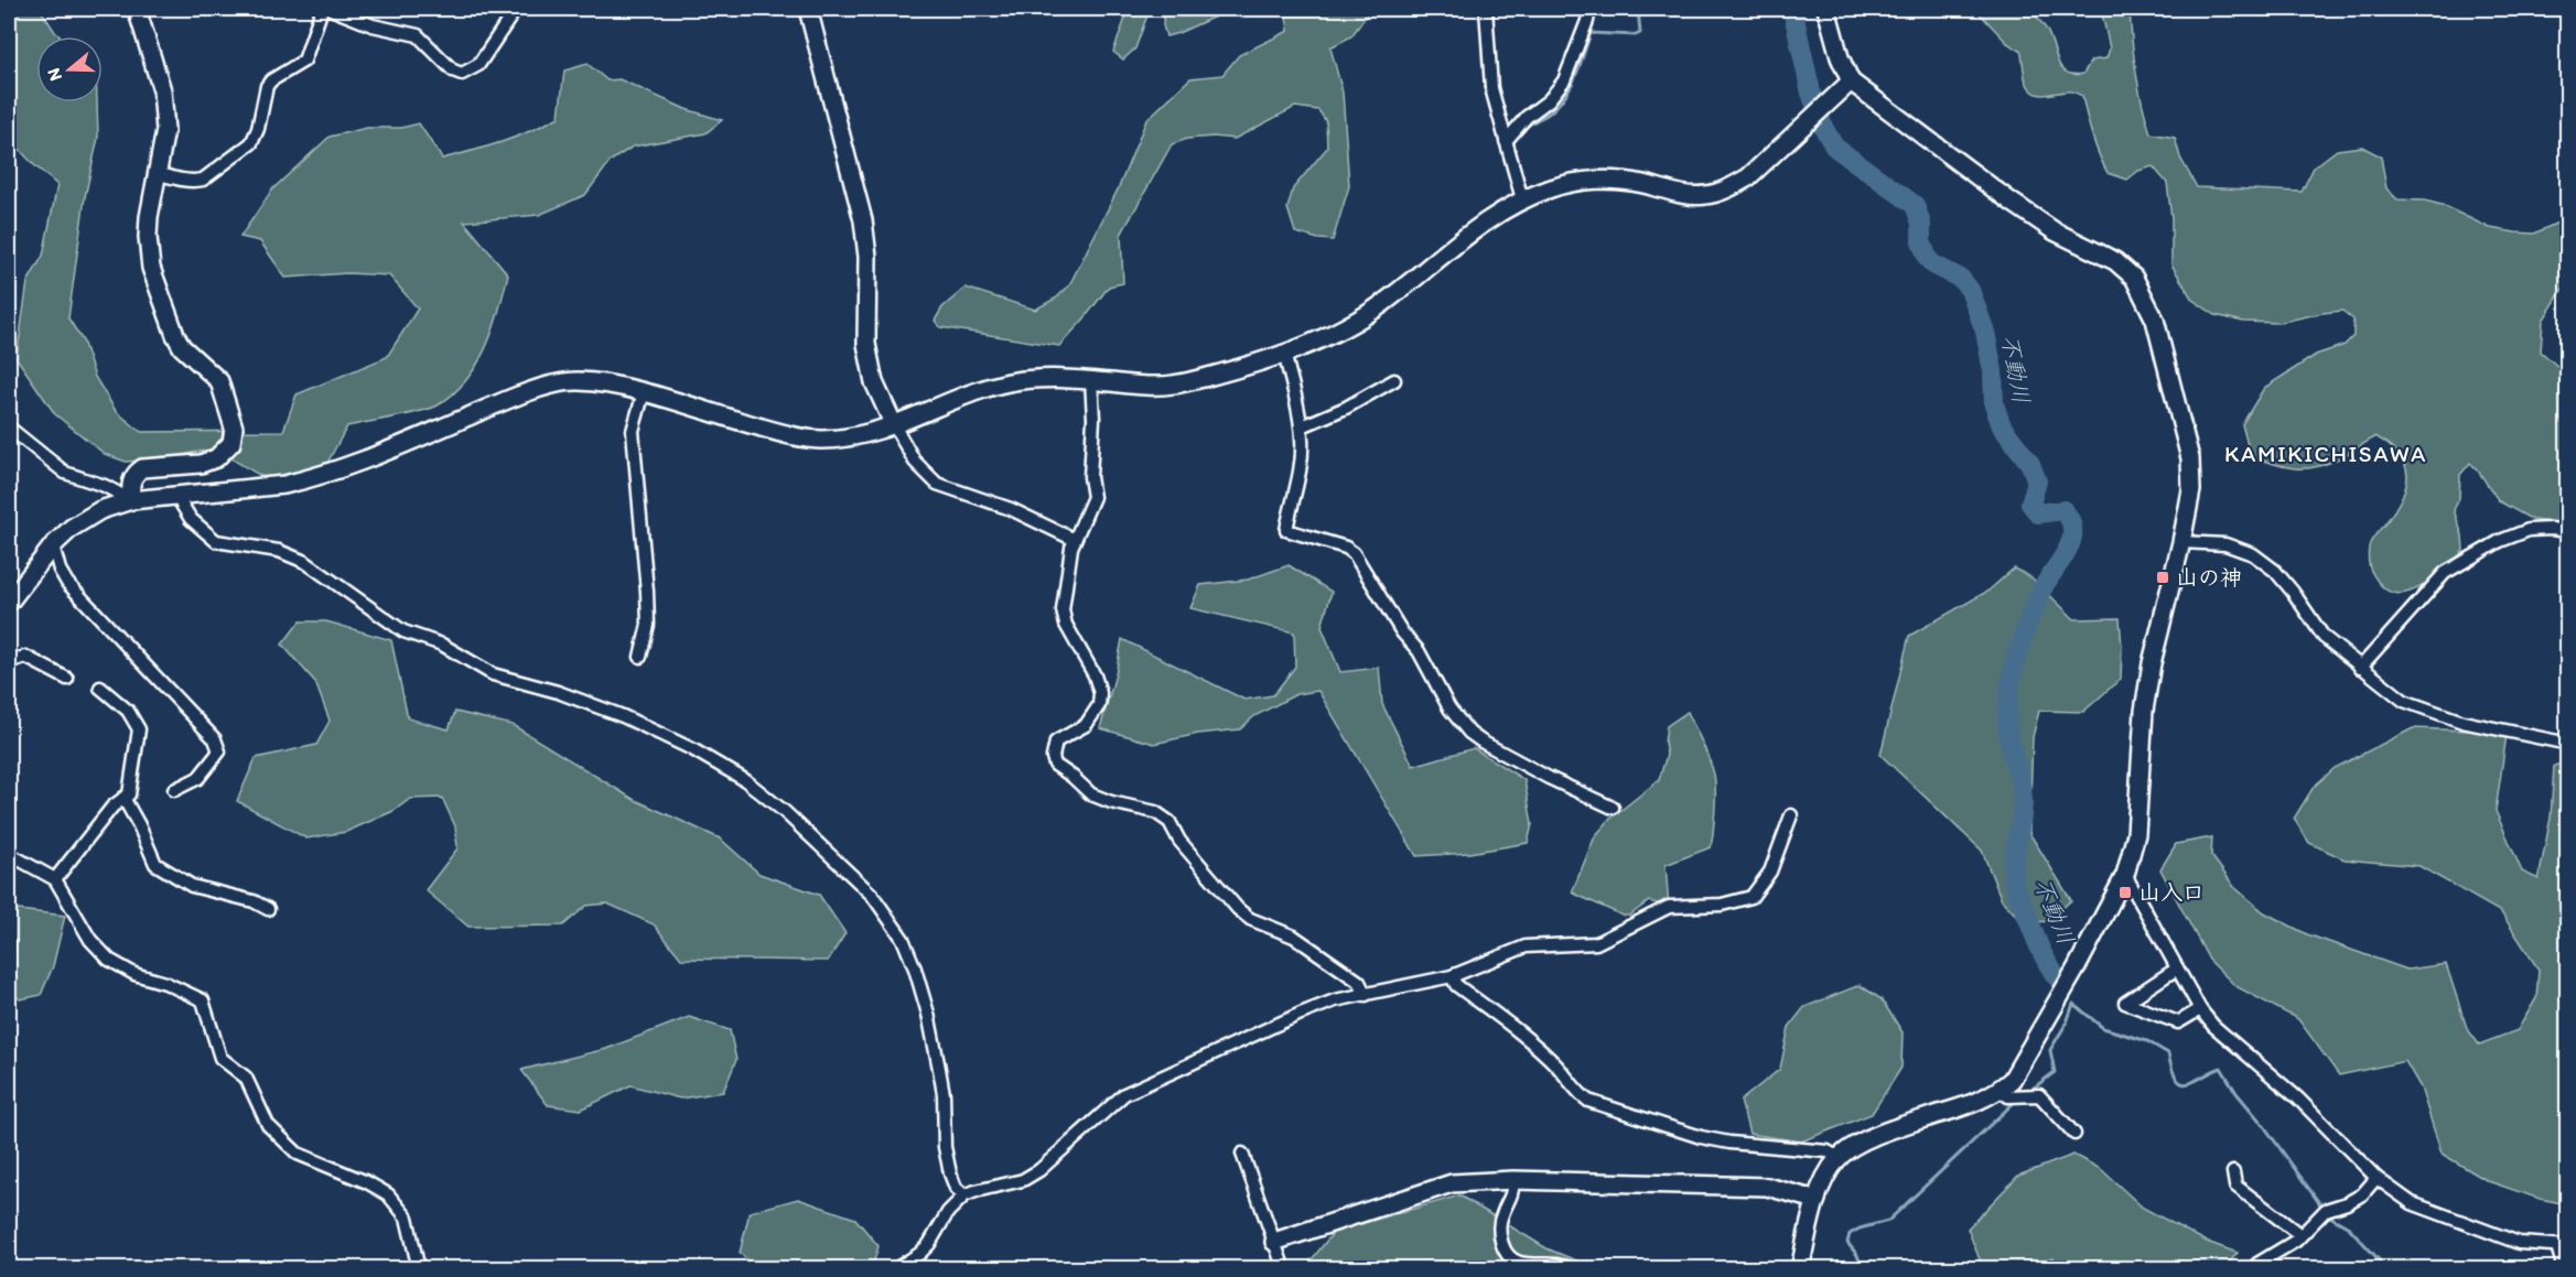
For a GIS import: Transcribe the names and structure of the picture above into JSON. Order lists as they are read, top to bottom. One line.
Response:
{"districts":["KAMIKICHISAWA"],"water":["不動川"],"places":{"transit":["山の神","山入口"]},"north":"left"}
